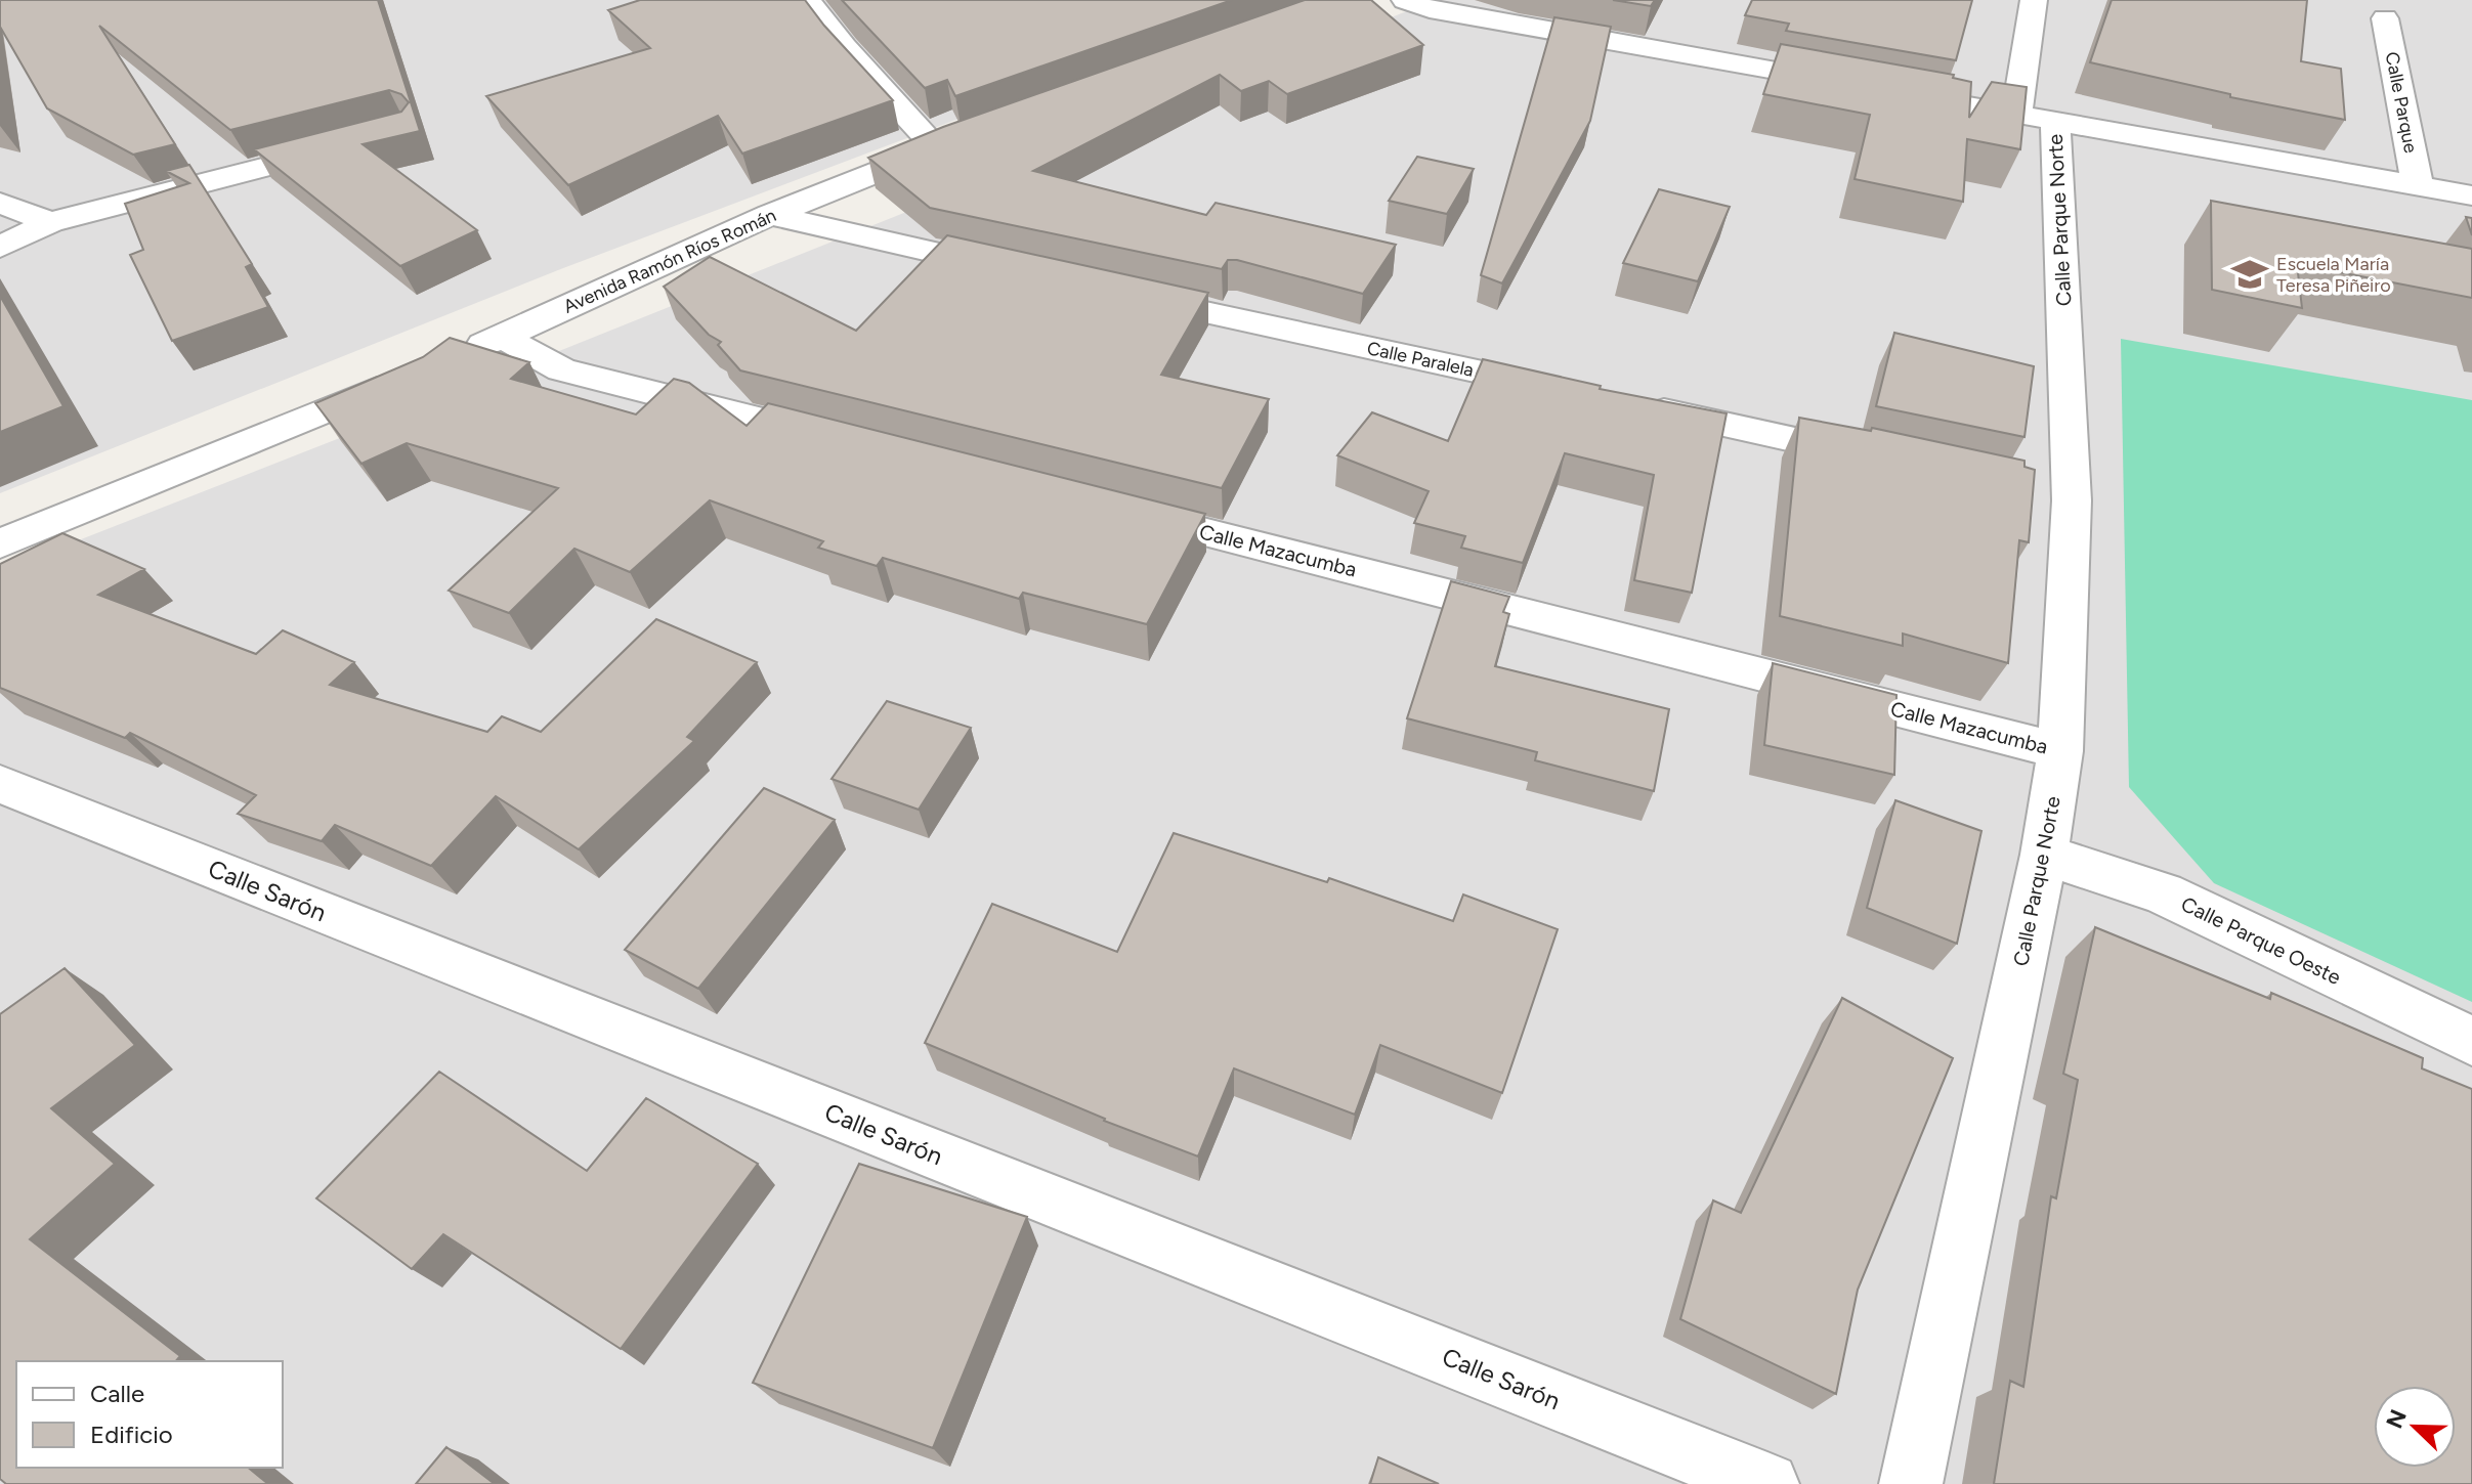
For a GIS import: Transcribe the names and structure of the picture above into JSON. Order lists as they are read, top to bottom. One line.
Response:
{"streets":{"street":["Calle Parque","Calle Parque Norte","Avenida Ramón Ríos Román","Calle Paralela","Calle Mazacumba","Calle Sarón","Calle Parque Oeste"]},"crossings":[["Calle Parque Norte","Calle Mazacumba"],["Calle Parque Norte","Calle Parque Oeste"]],"places":{"school or university":["Escuela María Teresa Piñeiro"]},"legend":["Calle","Edificio"],"north":"top left"}
